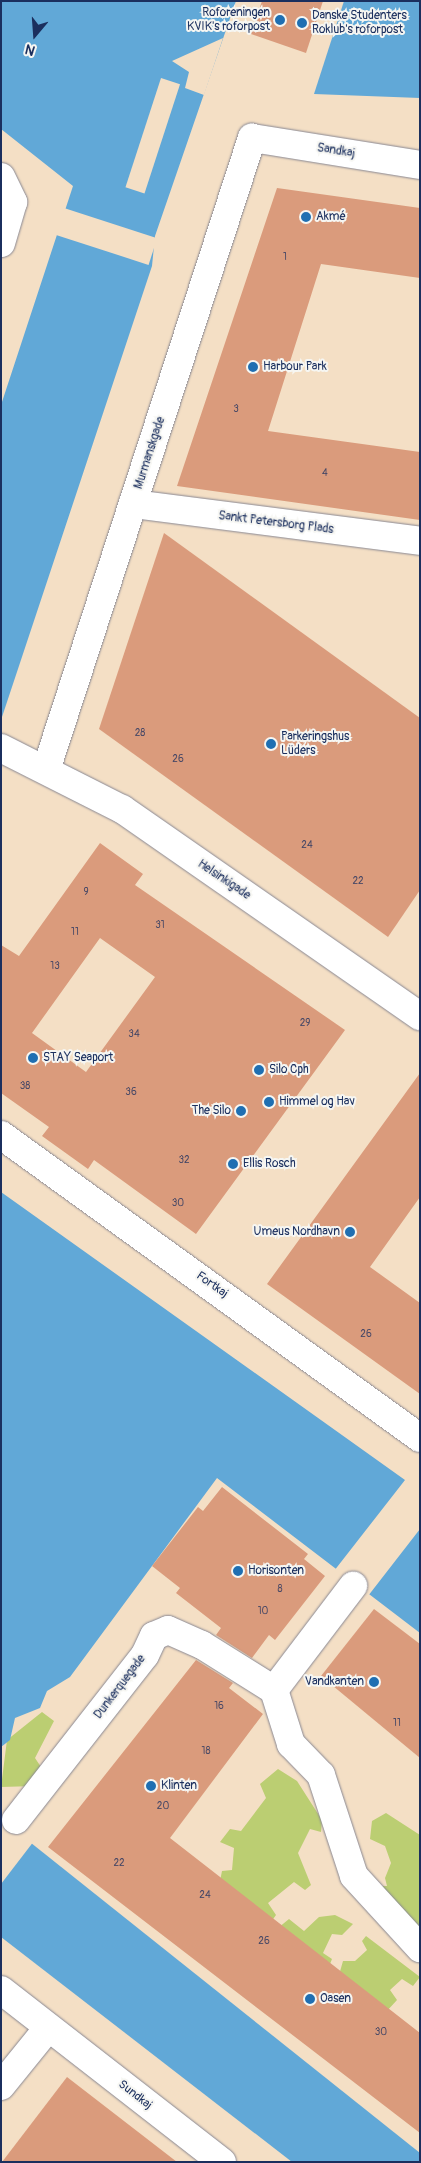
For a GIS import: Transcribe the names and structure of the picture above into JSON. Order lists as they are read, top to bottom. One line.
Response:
{"streets":{"street":["Sandkaj","Murmanskgade","Sankt Petersborg Plads","Helsinkigade","Fortkaj","Dunkerquegade","Sundkaj"]},"crossings":[["Sandkaj","Murmanskgade"],["Murmanskgade","Sankt Petersborg Plads"],["Murmanskgade","Helsinkigade"]],"places":["Roforeningen KVIK's roforpost","Danske Studenters Roklub's roforpost","Akmé","Harbour Park","Parkeringshus Lüders","STAY Seaport","Silo Cph","Himmel og Hav","The Silo","Ellis Rosch","Umeus Nordhavn","Horisonten","Vandkanten","Klinten","Oasen"],"house_numbers":["1","3","4","28","26","24","22","9","31","11","13","29","34","38","36","32","30","26","8","10","16","11","18","20","22","24","26","30"],"north":"bottom"}
